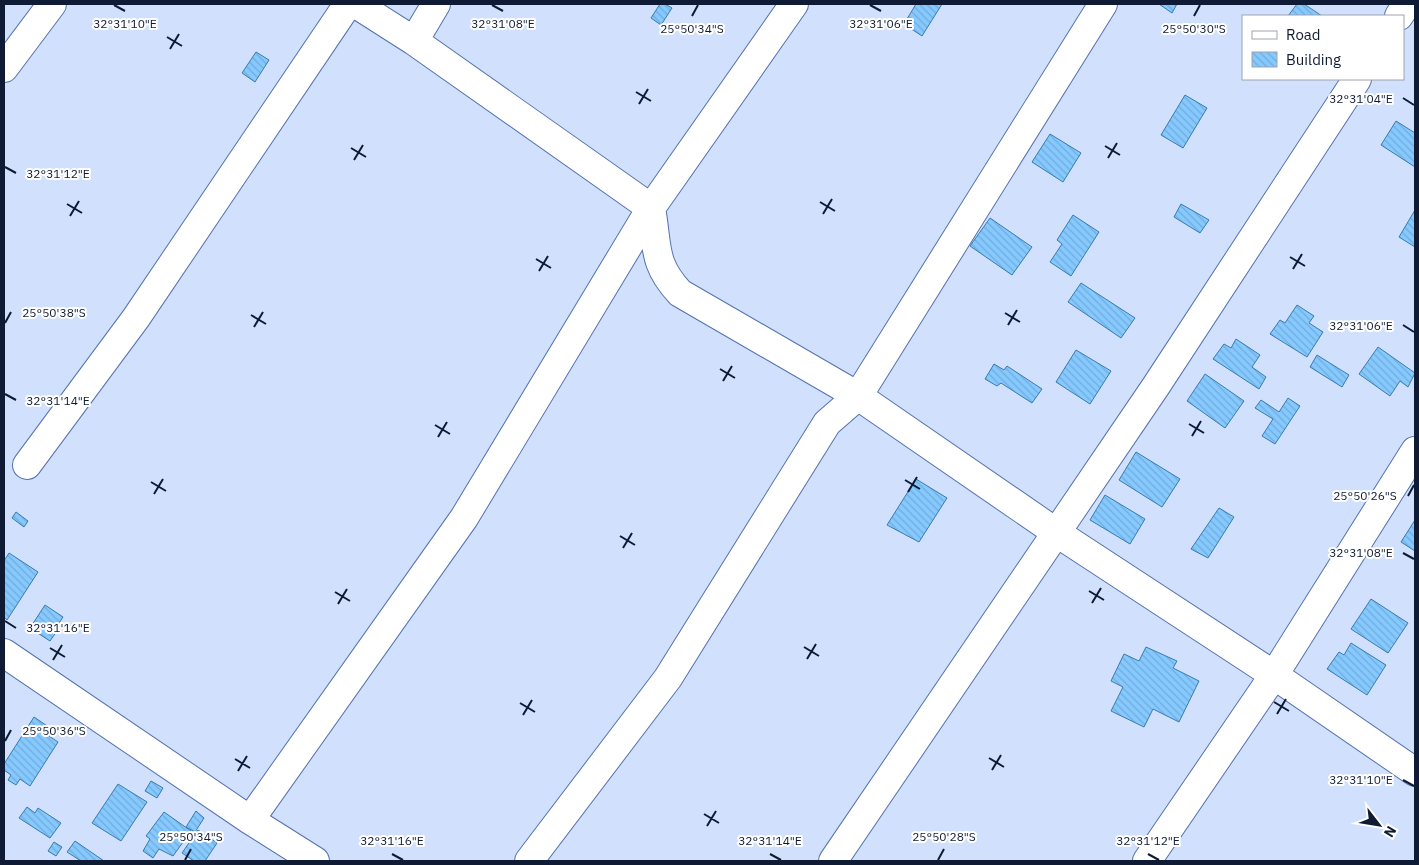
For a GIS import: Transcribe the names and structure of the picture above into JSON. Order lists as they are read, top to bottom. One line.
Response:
{"legend":["Road","Building"],"north":"bottom right","coordinates":["32°31'10\"E","32°31'08\"E","32°31'06\"E","25°50'34\"S","25°50'30\"S","32°31'04\"E","32°31'12\"E","25°50'38\"S","32°31'14\"E","25°50'26\"S","32°31'16\"E","25°50'36\"S","25°50'28\"S"]}
